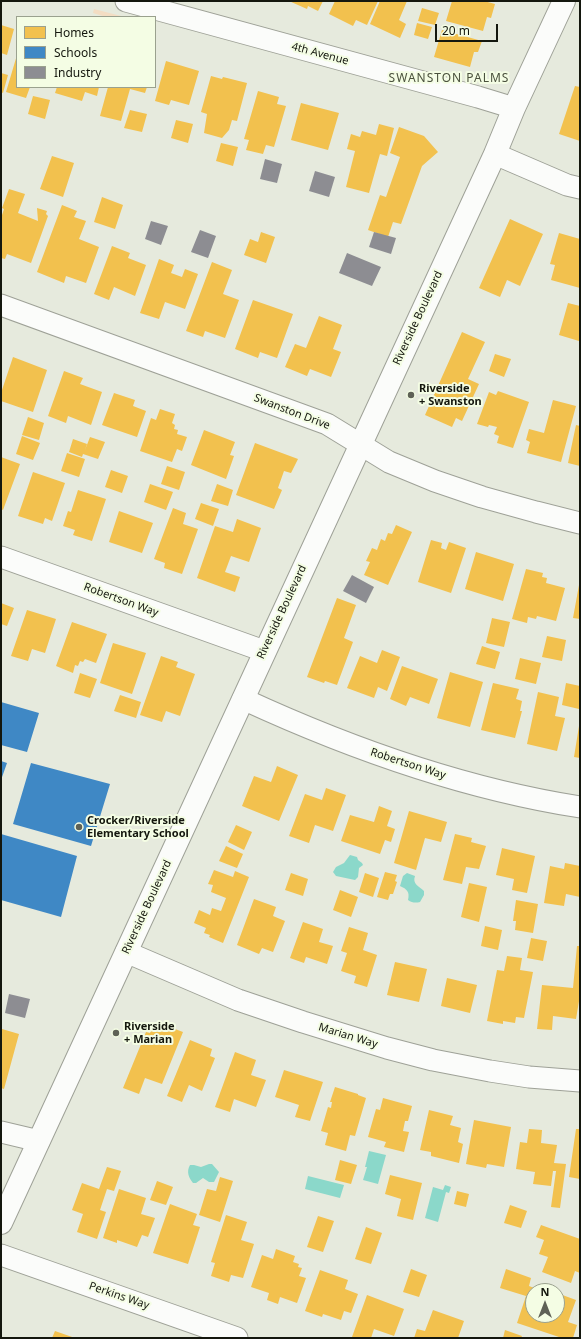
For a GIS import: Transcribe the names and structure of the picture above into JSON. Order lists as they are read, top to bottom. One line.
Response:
{"streets":{"main road":["Riverside Boulevard"],"street":["4th Avenue","Swanston Drive","Robertson Way","Marian Way","Perkins Way"]},"crossings":[["4th Avenue","Riverside Boulevard"],["Riverside Boulevard","Swanston Drive"],["Riverside Boulevard","Robertson Way"],["Riverside Boulevard","Marian Way"]],"districts":["SWANSTON PALMS"],"places":["Riverside + Swanston","Crocker/Riverside Elementary School","Riverside + Marian"],"legend":["Homes","Schools","Industry"],"scale_bar":"20 m","north":"top"}
